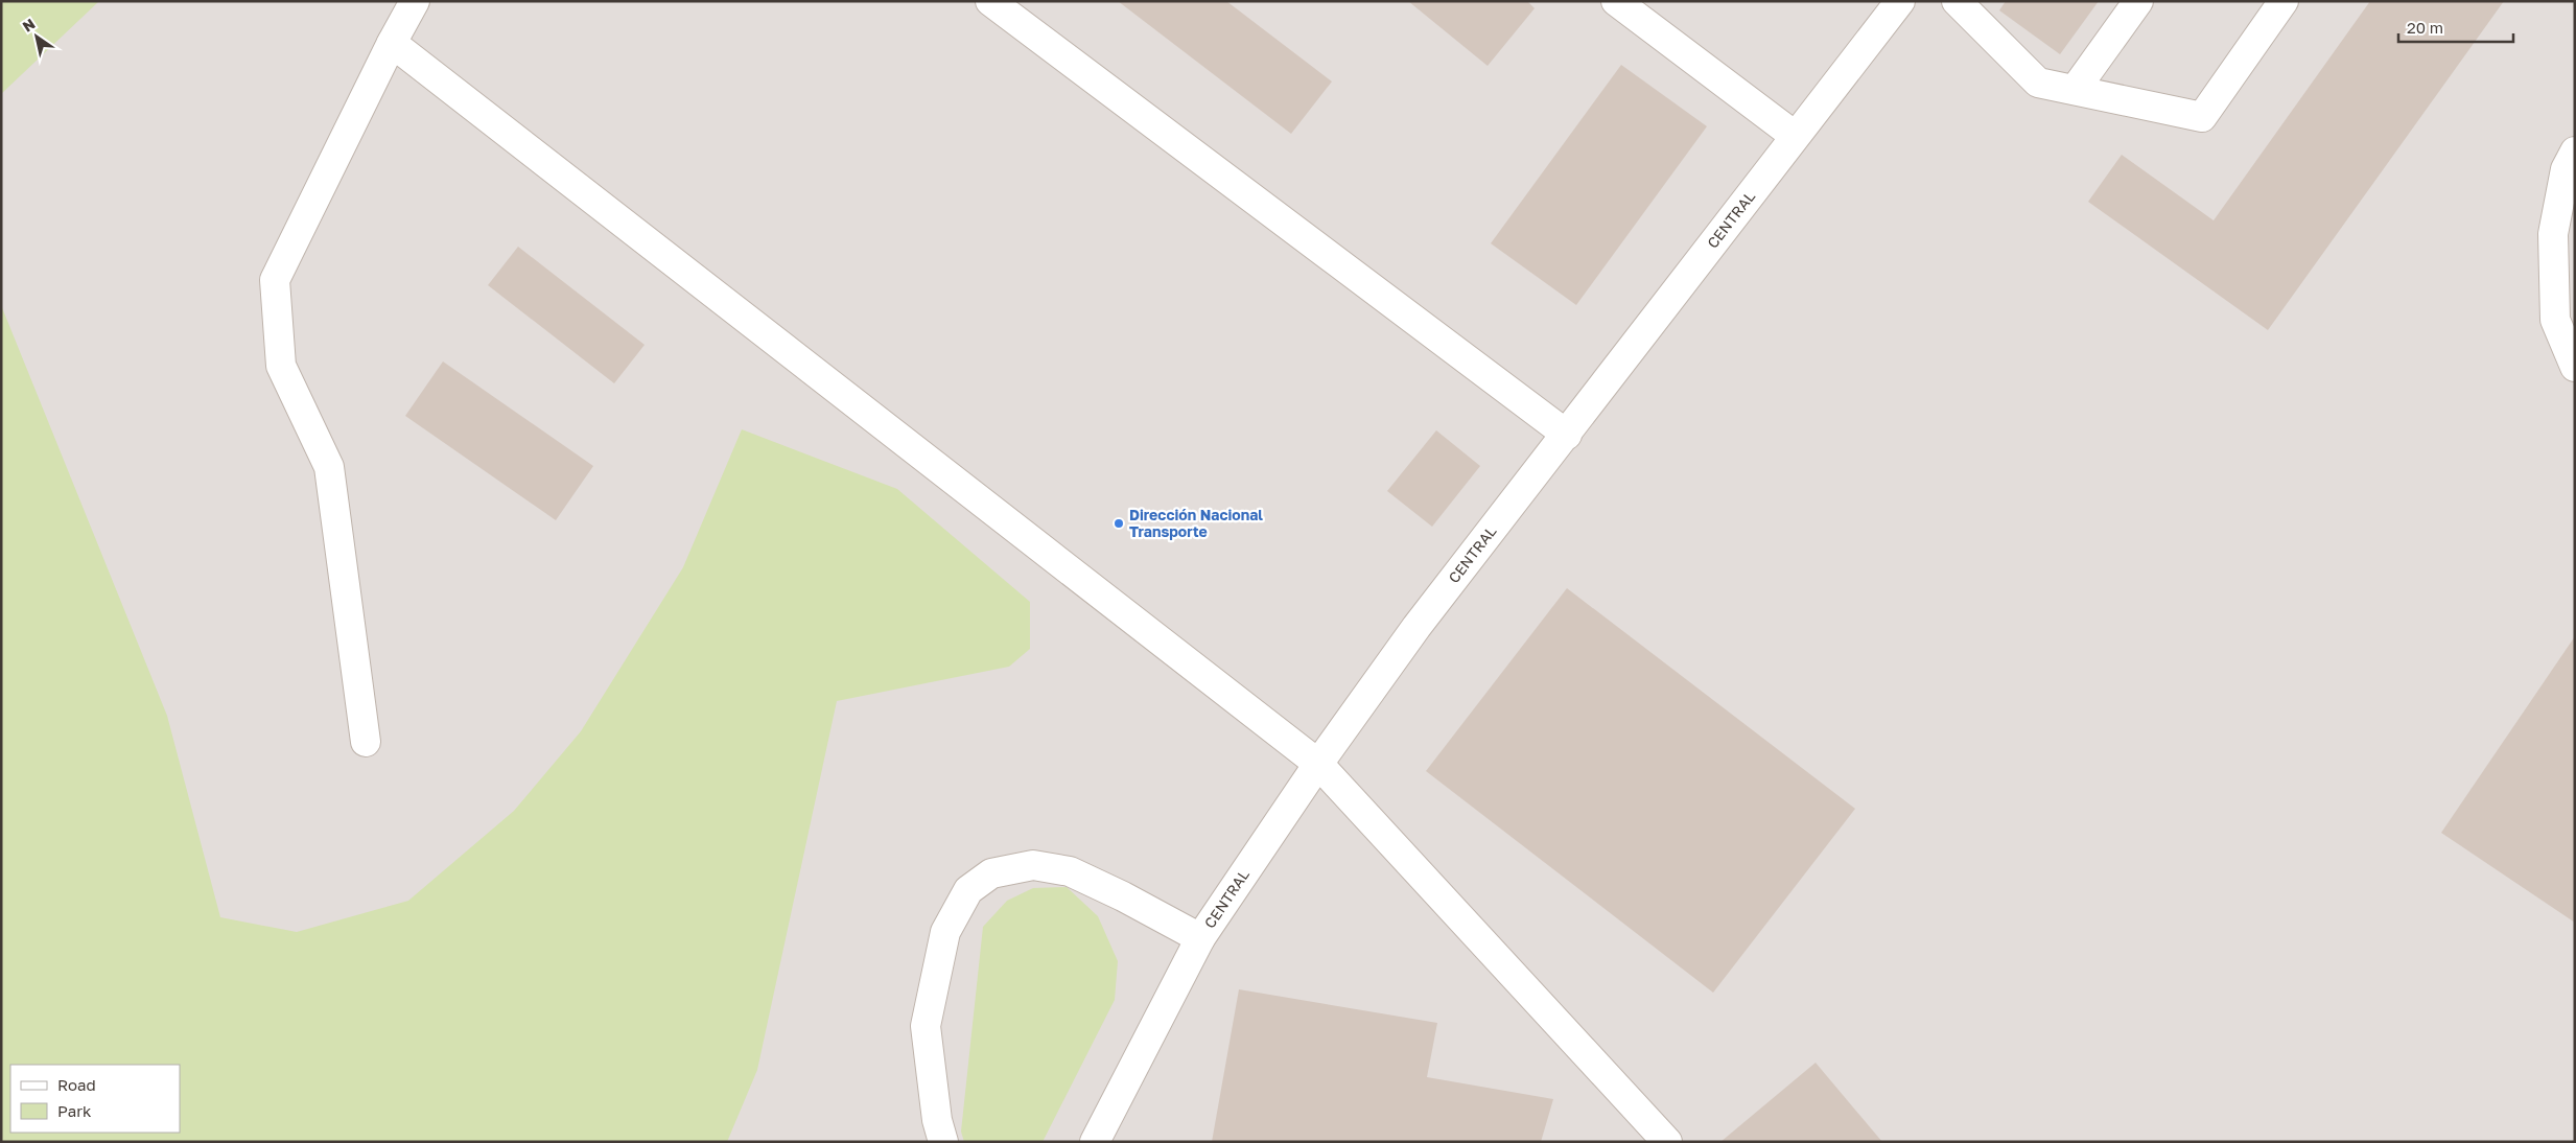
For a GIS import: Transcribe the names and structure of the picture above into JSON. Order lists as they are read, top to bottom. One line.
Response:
{"streets":{"street":["CENTRAL"]},"places":["Dirección Nacional Transporte"],"legend":["Road","Park"],"scale_bar":"20 m","north":"top left"}
